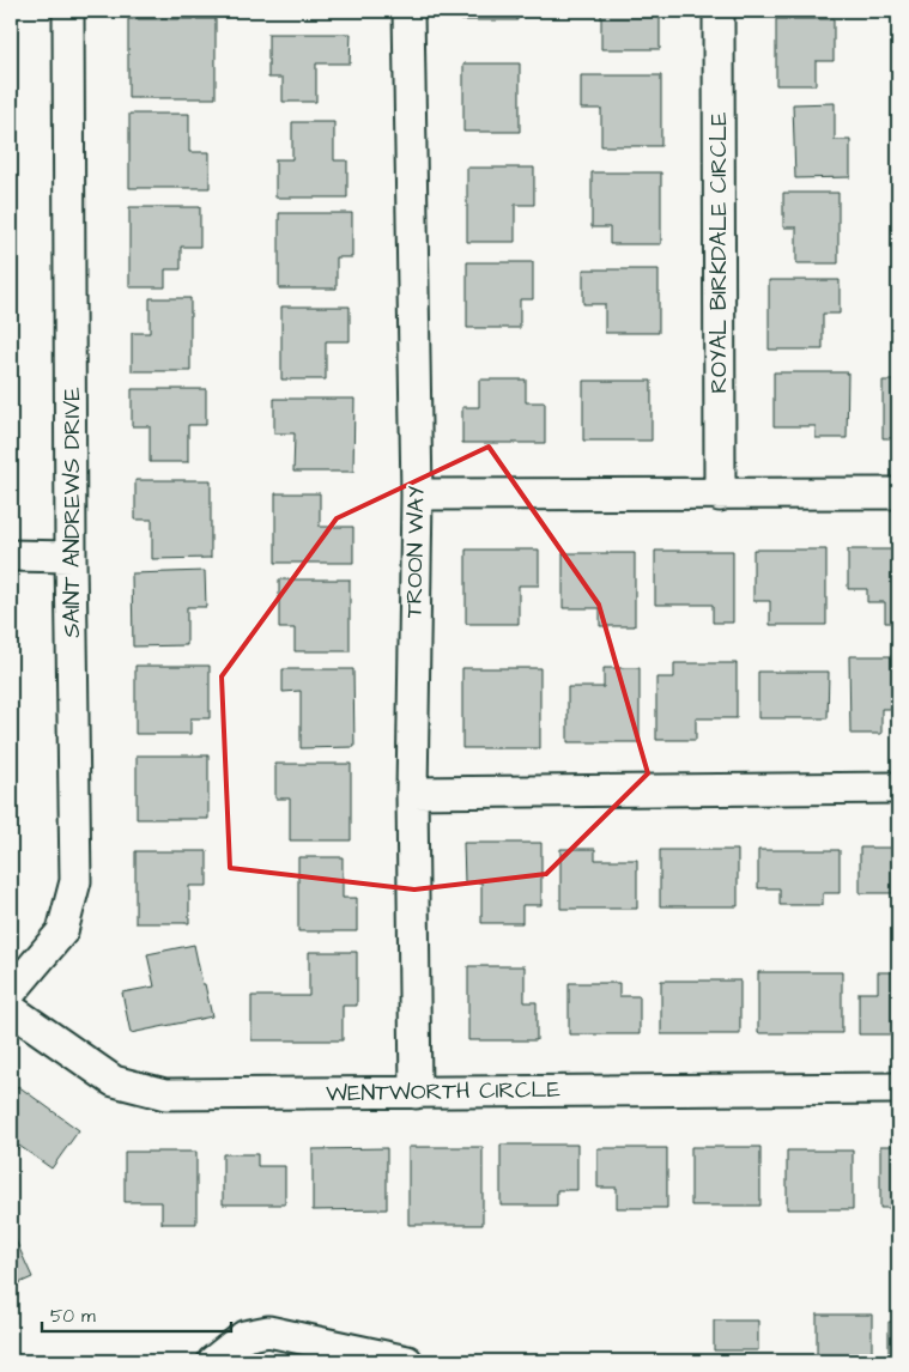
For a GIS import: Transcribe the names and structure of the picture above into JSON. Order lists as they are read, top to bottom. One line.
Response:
{"streets":{"street":["ROYAL BIRKDALE CIRCLE","SAINT ANDREWS DRIVE","TROON WAY","WENTWORTH CIRCLE"]},"crossings":[["TROON WAY","WENTWORTH CIRCLE"]],"scale_bar":"50 m"}
